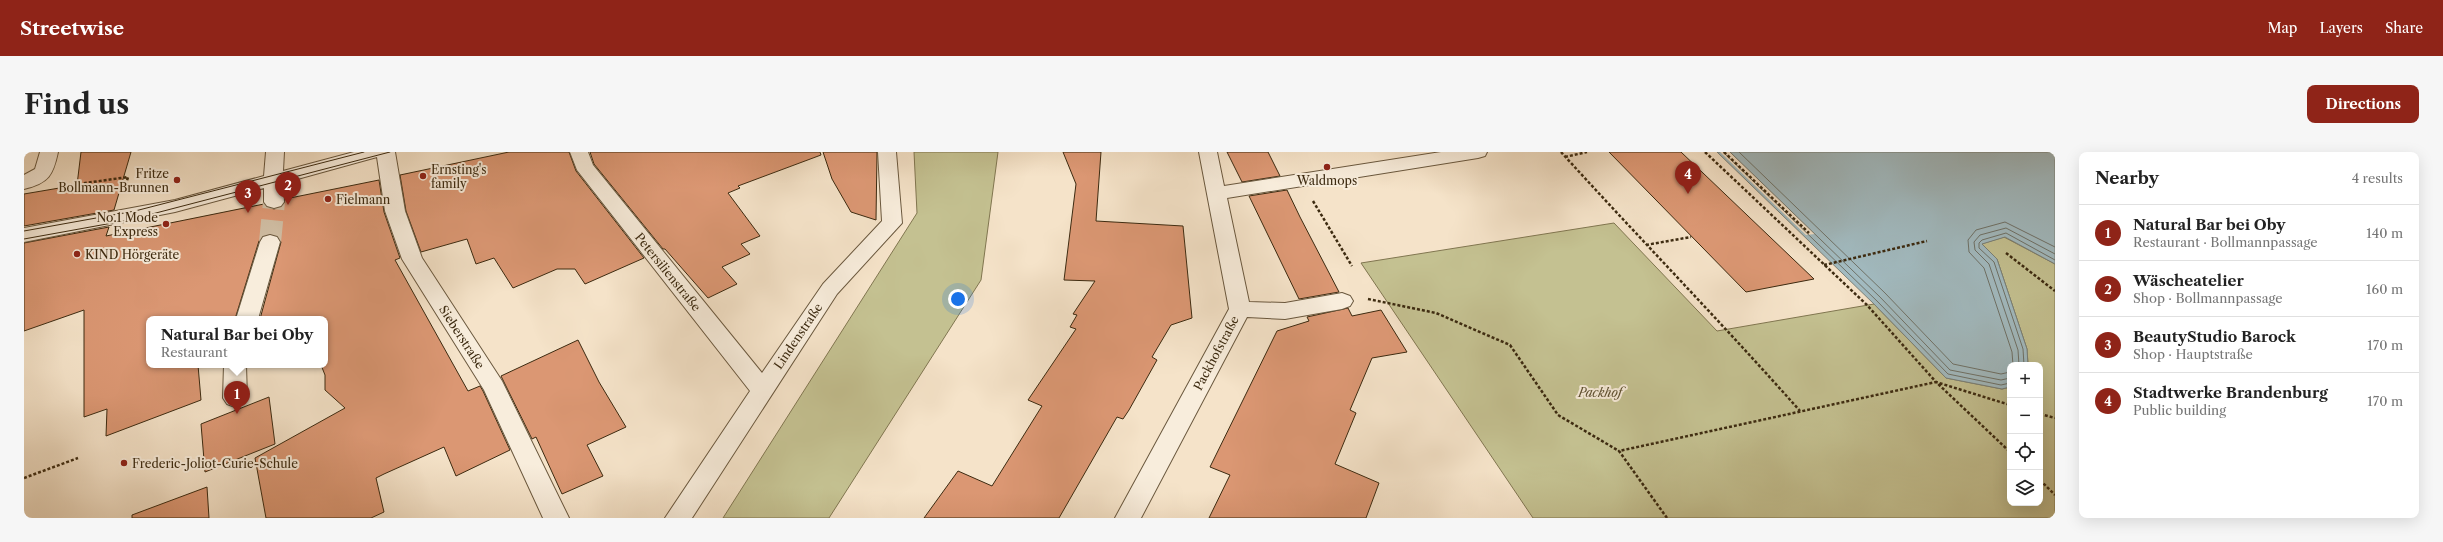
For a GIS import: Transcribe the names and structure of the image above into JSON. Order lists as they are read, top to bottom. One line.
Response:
{"streets":{"street":["Petersilienstraße","Lindenstraße","Sieberstraße","Packhofstraße"]},"crossings":[["Petersilienstraße","Lindenstraße"]],"parks":["Packhof"],"places":["Waldmops","Ernsting's family","Fritze Bollmann-Brunnen","Fielmann","No.1 Mode Express","KIND Hörgeräte","Frederic-Joliot-Curie-Schule"],"page":{"header":"Streetwise","nav":["Map","Layers","Share"],"buttons":"Directions","title":"Find us","heading":["Nearby","4 results"],"pins":["4","2","3","1"],"list":[{"mark":"1","name":"Natural Bar bei Oby","note":"Restaurant · Bollmannpassage","value":"140 m"},{"mark":"2","name":"Wäscheatelier","note":"Shop · Bollmannpassage","value":"160 m"},{"mark":"3","name":"BeautyStudio Barock","note":"Shop · Hauptstraße","value":"170 m"},{"mark":"4","name":"Stadtwerke Brandenburg","note":"Public building","value":"170 m"}],"popup":["Natural Bar bei Oby","Restaurant"],"map_buttons":["+","−"]}}
